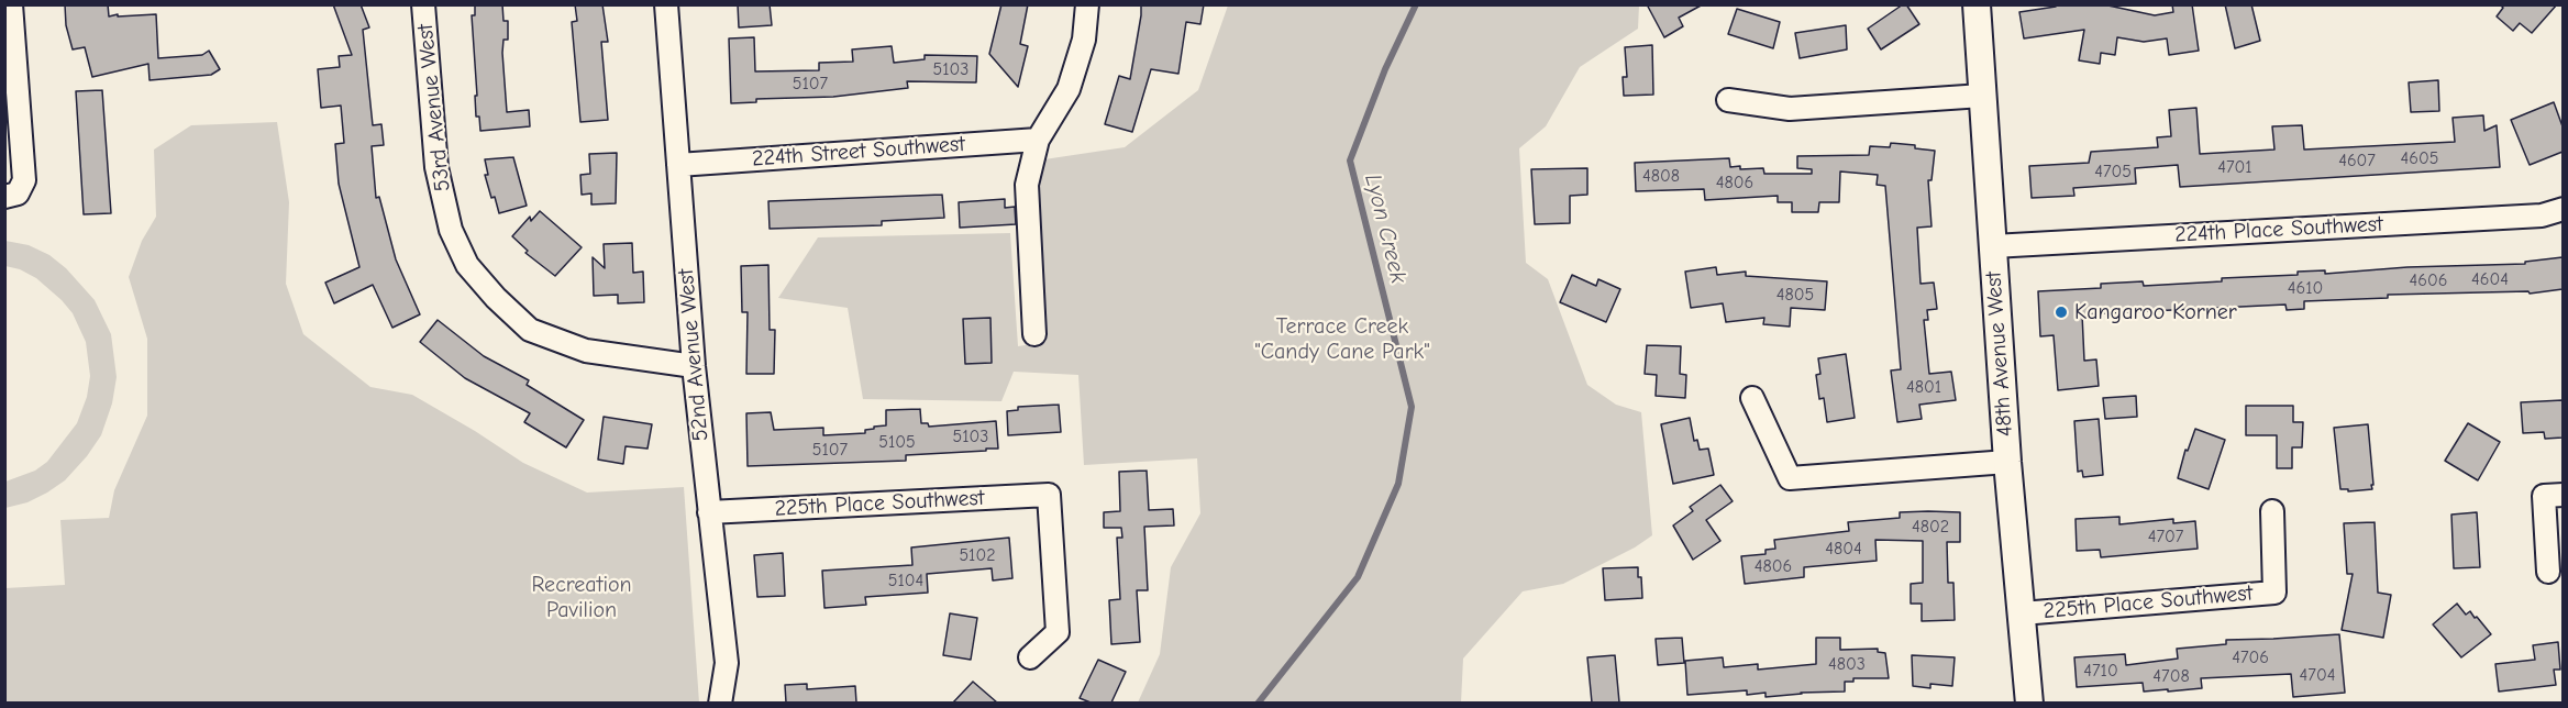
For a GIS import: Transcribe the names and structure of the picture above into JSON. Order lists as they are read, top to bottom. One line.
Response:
{"streets":{"main road":["48th Avenue West"],"street":["53rd Avenue West","224th Street Southwest","224th Place Southwest","52nd Avenue West","225th Place Southwest"]},"crossings":[["53rd Avenue West","52nd Avenue West"],["224th Street Southwest","52nd Avenue West"],["224th Place Southwest","48th Avenue West"],["48th Avenue West","225th Place Southwest"],["52nd Avenue West","225th Place Southwest"]],"water":["Lyon Creek"],"parks":["Terrace Creek \"Candy Cane Park\"","Recreation Pavilion"],"places":["Kangaroo Korner"],"house_numbers":["5103","5107","4605","4607","4701","4705","4808","4806","4604","4606","4610","4805","4801","5103","5105","5107","4802","4707","4804","5102","4806","5104","4706","4803","4710","4704","4708"]}
